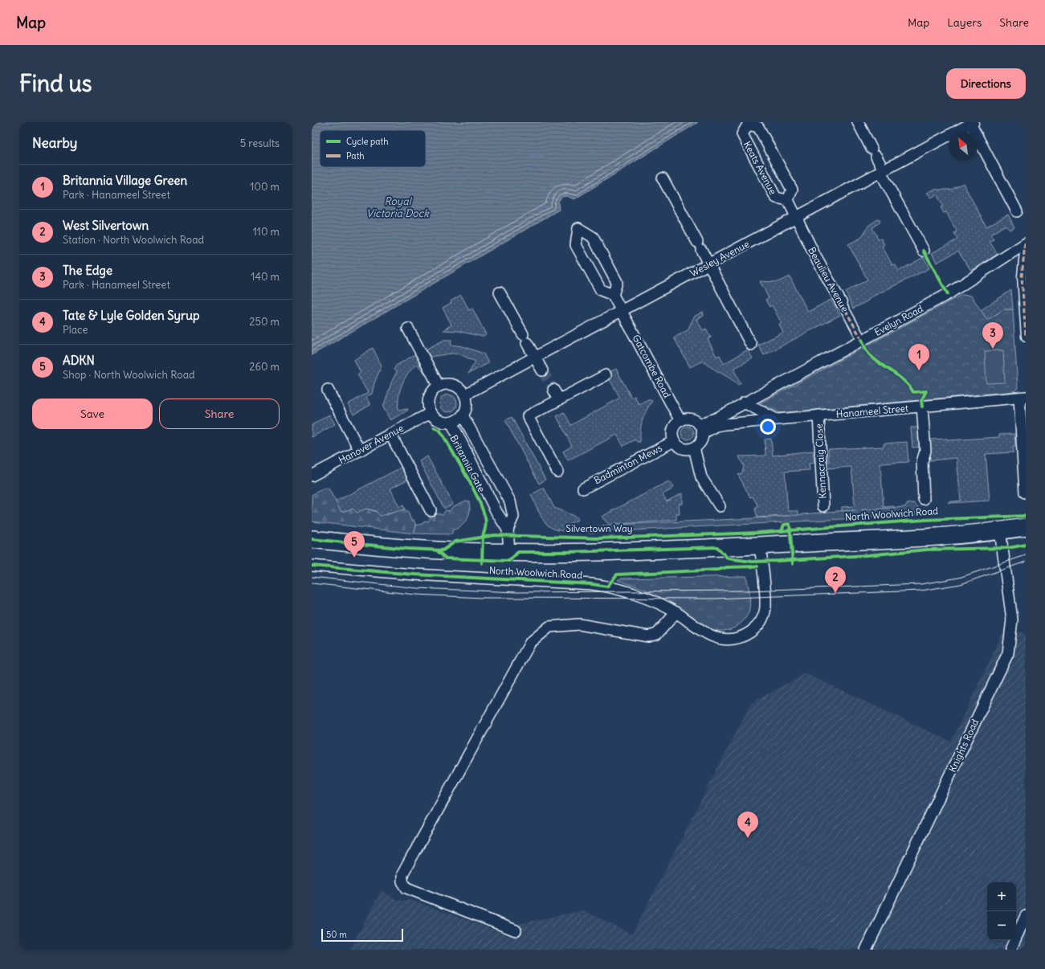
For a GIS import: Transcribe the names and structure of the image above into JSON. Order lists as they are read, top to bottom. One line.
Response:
{"streets":{"street":["Keats Avenue","Wesley Avenue","Beaulieu Avenue","Evelyn Road","Gatcombe Road","Hanameel Street","Hanover Avenue","Kennacraig Close","Britannia Gate","Badminton Mews","North Woolwich Road","Knights Road"],"cycle path":["Silvertown Way"]},"crossings":[["Keats Avenue","Wesley Avenue"],["Keats Avenue","Beaulieu Avenue"],["Wesley Avenue","Beaulieu Avenue"],["Wesley Avenue","Gatcombe Road"],["Wesley Avenue","Hanover Avenue"],["Wesley Avenue","Britannia Gate"],["Beaulieu Avenue","Evelyn Road"],["Evelyn Road","Gatcombe Road"],["Evelyn Road","Hanameel Street"],["Evelyn Road","Badminton Mews"],["Gatcombe Road","Hanameel Street"],["Gatcombe Road","Badminton Mews"],["Hanameel Street","Kennacraig Close"],["Hanameel Street","Badminton Mews"],["Hanover Avenue","Britannia Gate"]],"water":["Royal Victoria Dock"],"legend":["Cycle path","Path"],"scale_bar":"50 m","north":"top left","page":{"header":"Map","nav":["Map","Layers","Share"],"buttons":["Directions",["Save","Share"]],"title":"Find us","heading":["Nearby","5 results"],"list":[{"mark":"1","name":"Britannia Village Green","note":"Park · Hanameel Street","value":"100 m"},{"mark":"2","name":"West Silvertown","note":"Station · North Woolwich Road","value":"110 m"},{"mark":"3","name":"The Edge","note":"Park · Hanameel Street","value":"140 m"},{"mark":"4","name":"Tate & Lyle Golden Syrup","note":"Place","value":"250 m"},{"mark":"5","name":"ADKN","note":"Shop · North Woolwich Road","value":"260 m"}],"pins":["3","1","5","2","4"],"map_buttons":["+","−"],"scale":"50 m"}}
